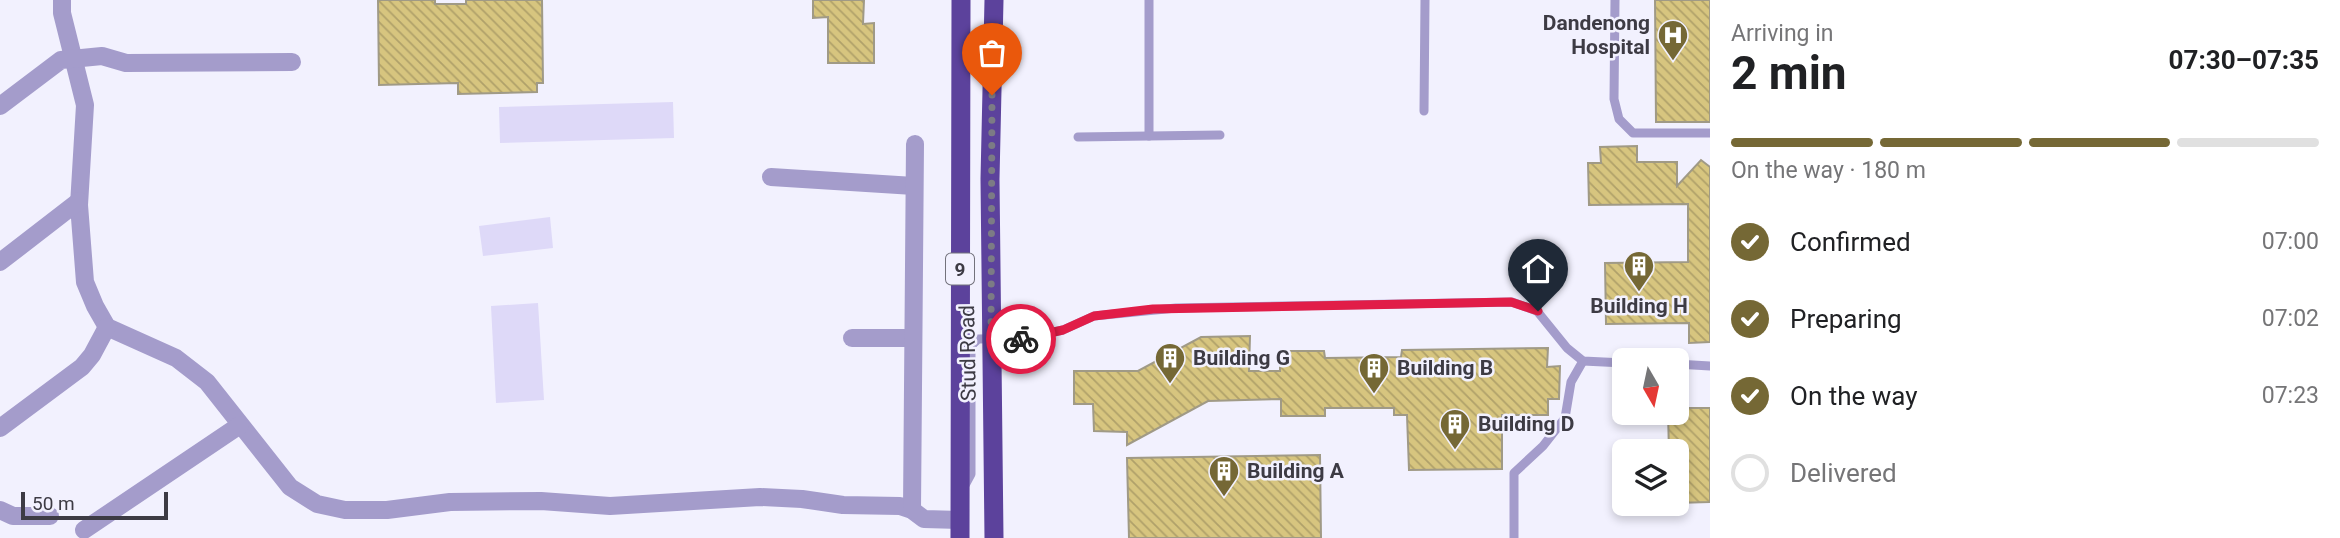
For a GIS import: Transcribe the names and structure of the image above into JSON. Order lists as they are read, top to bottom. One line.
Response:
{"streets":{"highway":["9","Stud Road"]},"places":{"hospital":["Dandenong Hospital"],"building":["Building H","Building G","Building B","Building D","Building A"]},"scale_bar":"50 m","north":"bottom","page":{"heading":["2 min","Arriving in","07:30–07:35"],"bar":"On the way · 180 m","list":[["Confirmed","07:00"],["Preparing","07:02"],["On the way","07:23"],"Delivered"],"scale":"50 m"}}
